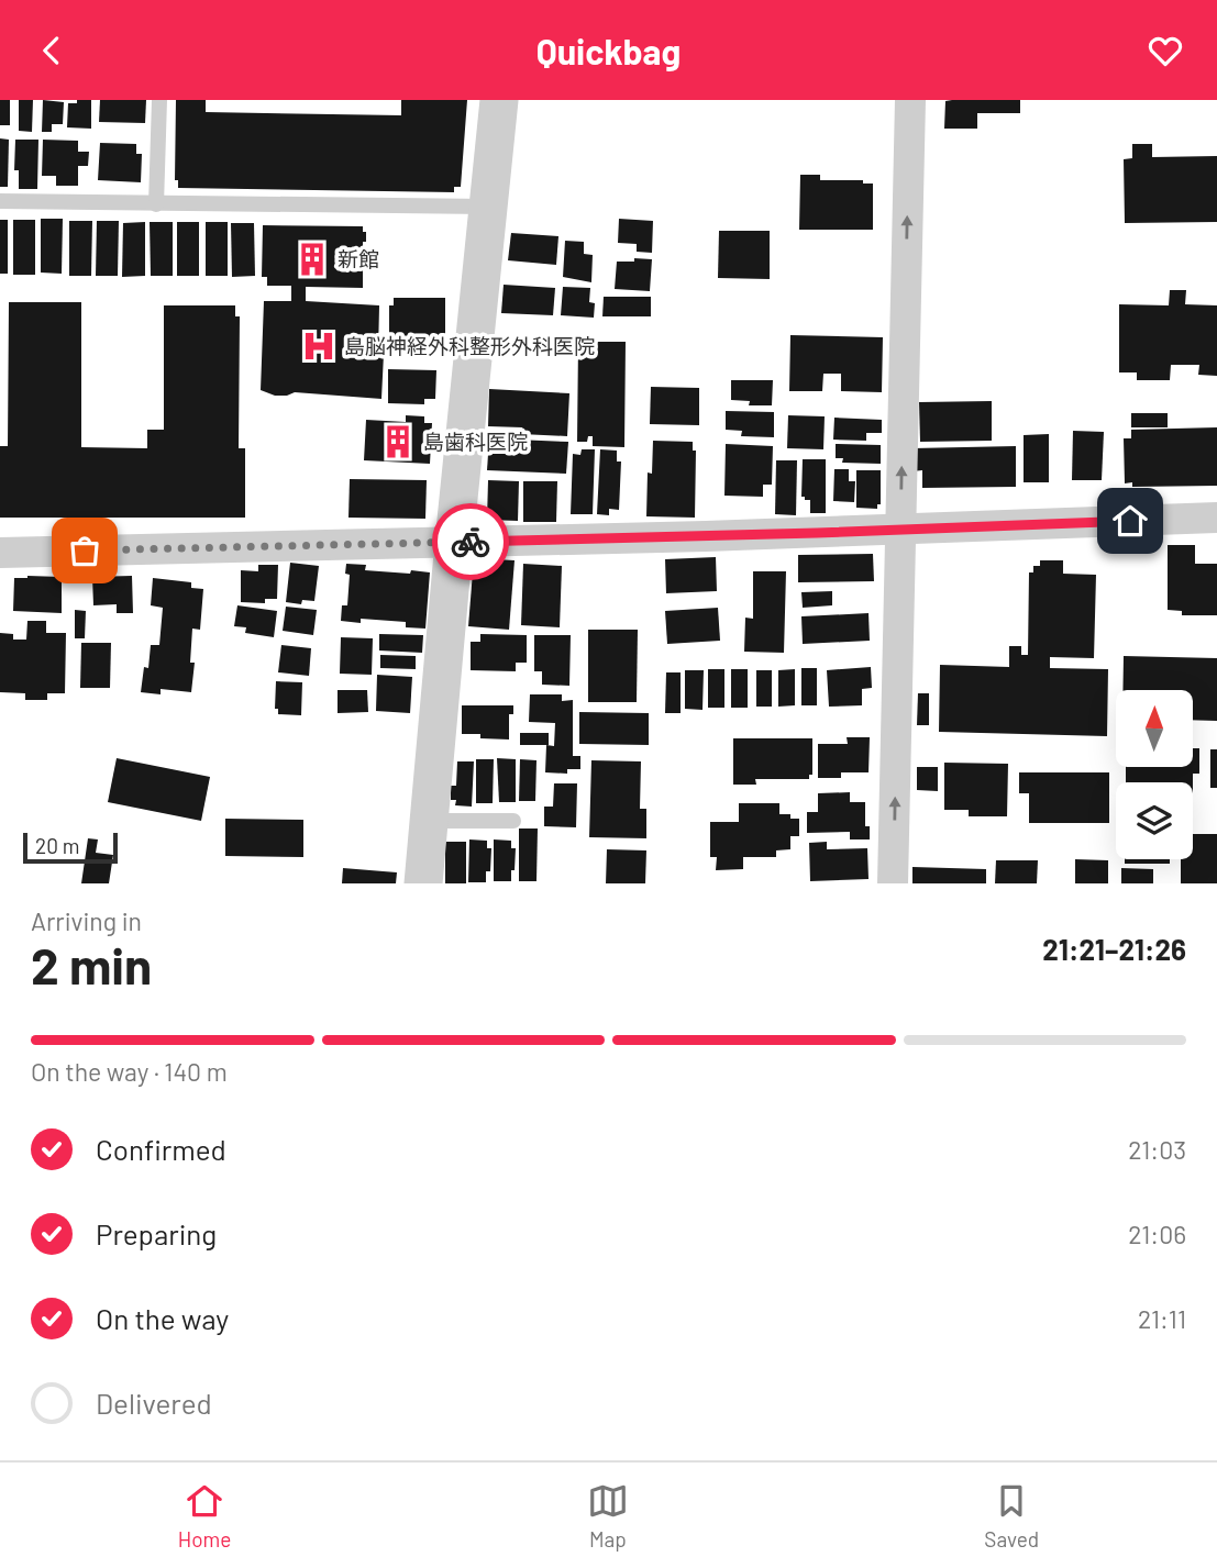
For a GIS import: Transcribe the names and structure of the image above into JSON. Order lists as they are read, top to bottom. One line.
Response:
{"places":{"building":["新館","島歯科医院"],"hospital":["島脳神経外科整形外科医院"]},"scale_bar":"20 m","north":"top","page":{"header":"Quickbag","scale":"20 m","heading":["2 min","Arriving in","21:21–21:26"],"bar":"On the way · 140 m","list":[["Confirmed","21:03"],["Preparing","21:06"],["On the way","21:11"],"Delivered"],"tabs":["Home","Map","Saved"]}}
